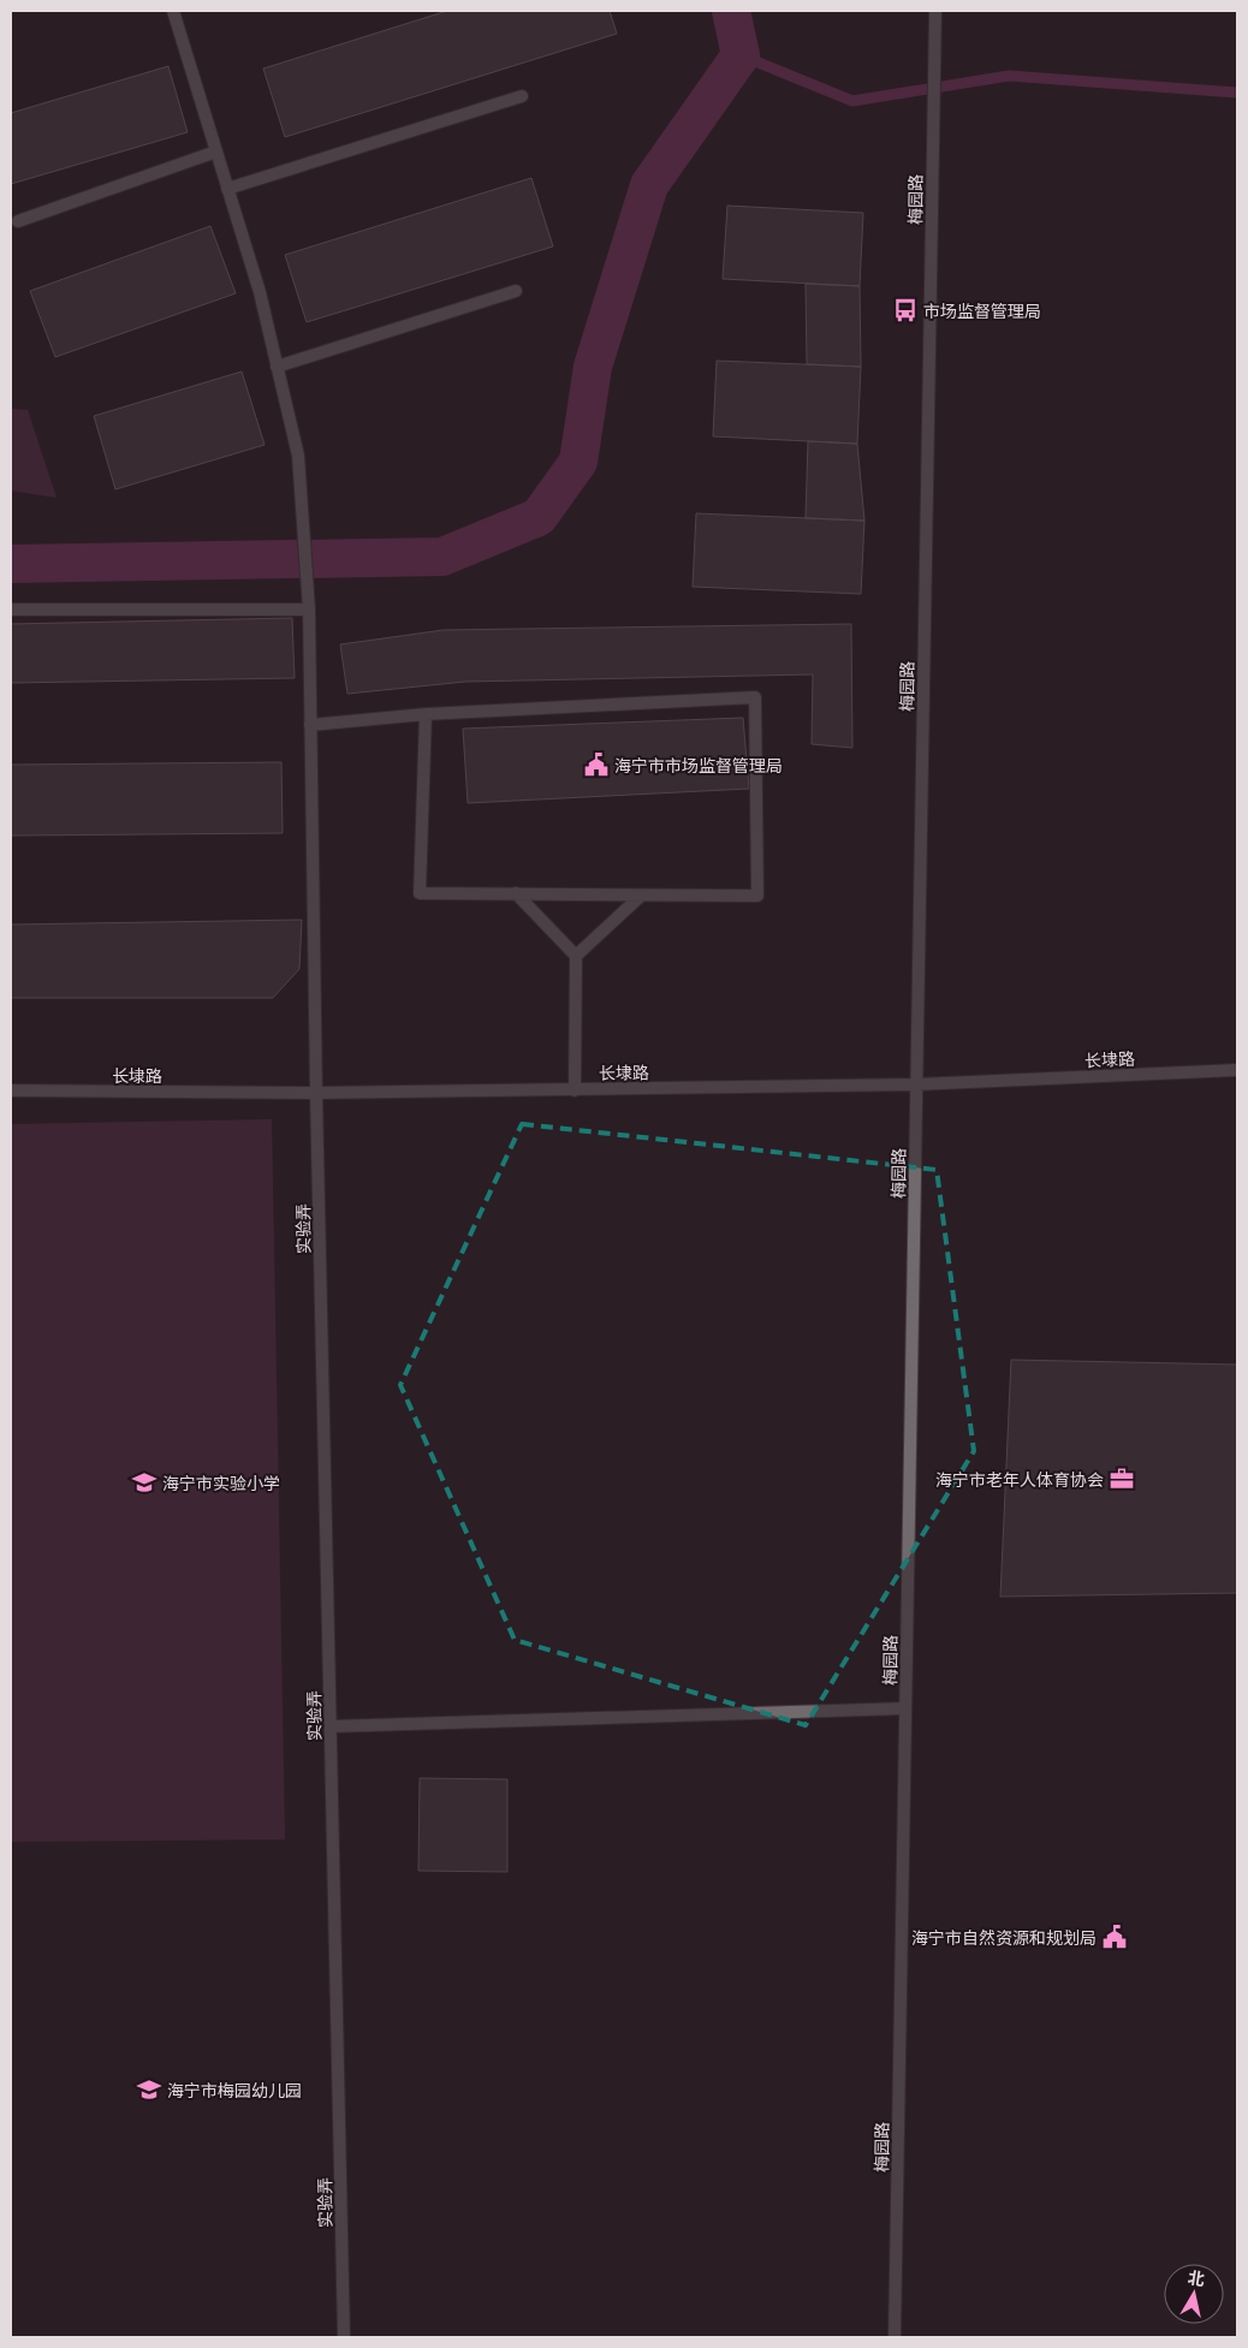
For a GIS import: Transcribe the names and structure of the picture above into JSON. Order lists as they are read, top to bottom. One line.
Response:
{"streets":{"street":["梅园路","长埭路","实验弄"]},"crossings":[["梅园路","长埭路"],["长埭路","实验弄"]],"places":{"bus stop":["市场监督管理局"],"public building":["海宁市市场监督管理局","海宁市自然资源和规划局"],"office":["海宁市老年人体育协会"],"school or university":["海宁市实验小学","海宁市梅园幼儿园"]},"north":"top"}
